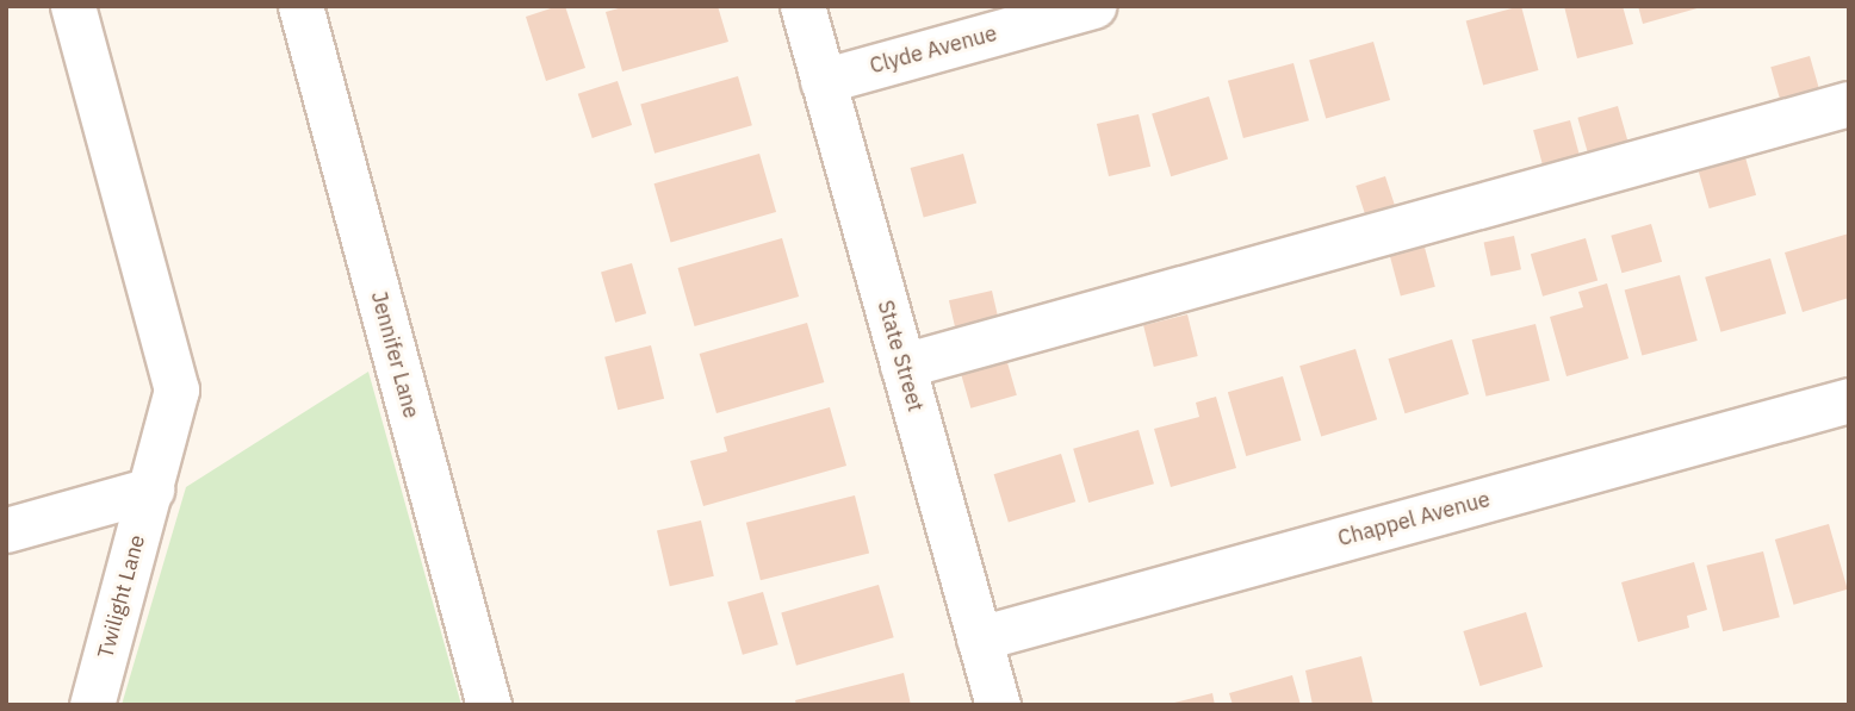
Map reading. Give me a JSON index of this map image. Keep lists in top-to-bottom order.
{
  "streets": {
    "street": [
      "Clyde Avenue",
      "Jennifer Lane",
      "State Street",
      "Chappel Avenue",
      "Twilight Lane"
    ]
  },
  "crossings": [
    ["Clyde Avenue", "State Street"],
    ["State Street", "Chappel Avenue"]
  ]
}
